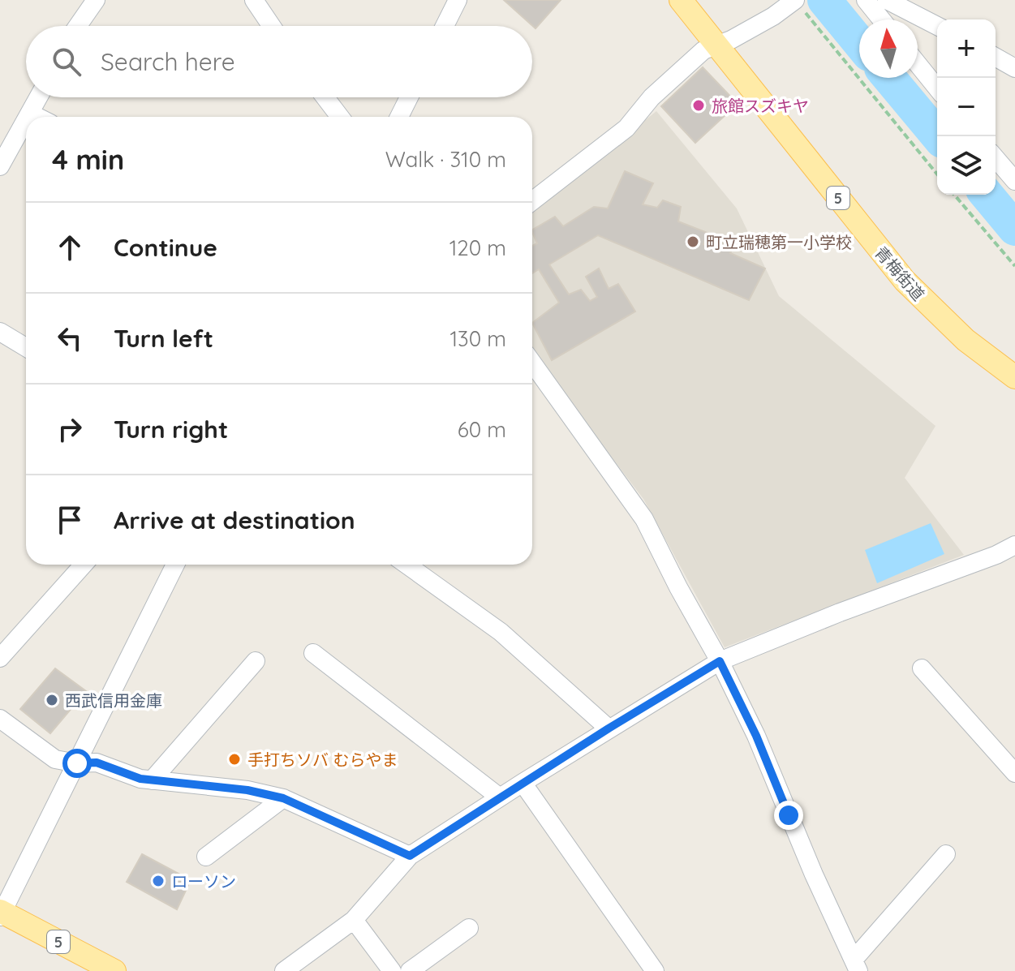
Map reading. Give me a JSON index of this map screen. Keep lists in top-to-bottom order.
{
  "streets": {
    "main road": ["5", "青梅街道"]
  },
  "places": [
    "旅館スズキヤ",
    "町立瑞穂第一小学校",
    "西武信用金庫",
    "手打ちソバ むらやま",
    "ローソン"
  ],
  "north": "top",
  "page": {
    "map_buttons": ["+", "−"],
    "search": "Search here",
    "heading": ["4 min", "Walk · 310 m"],
    "list": [
      ["Continue", "120 m"],
      ["Turn left", "130 m"],
      ["Turn right", "60 m"],
      "Arrive at destination"
    ]
  }
}
